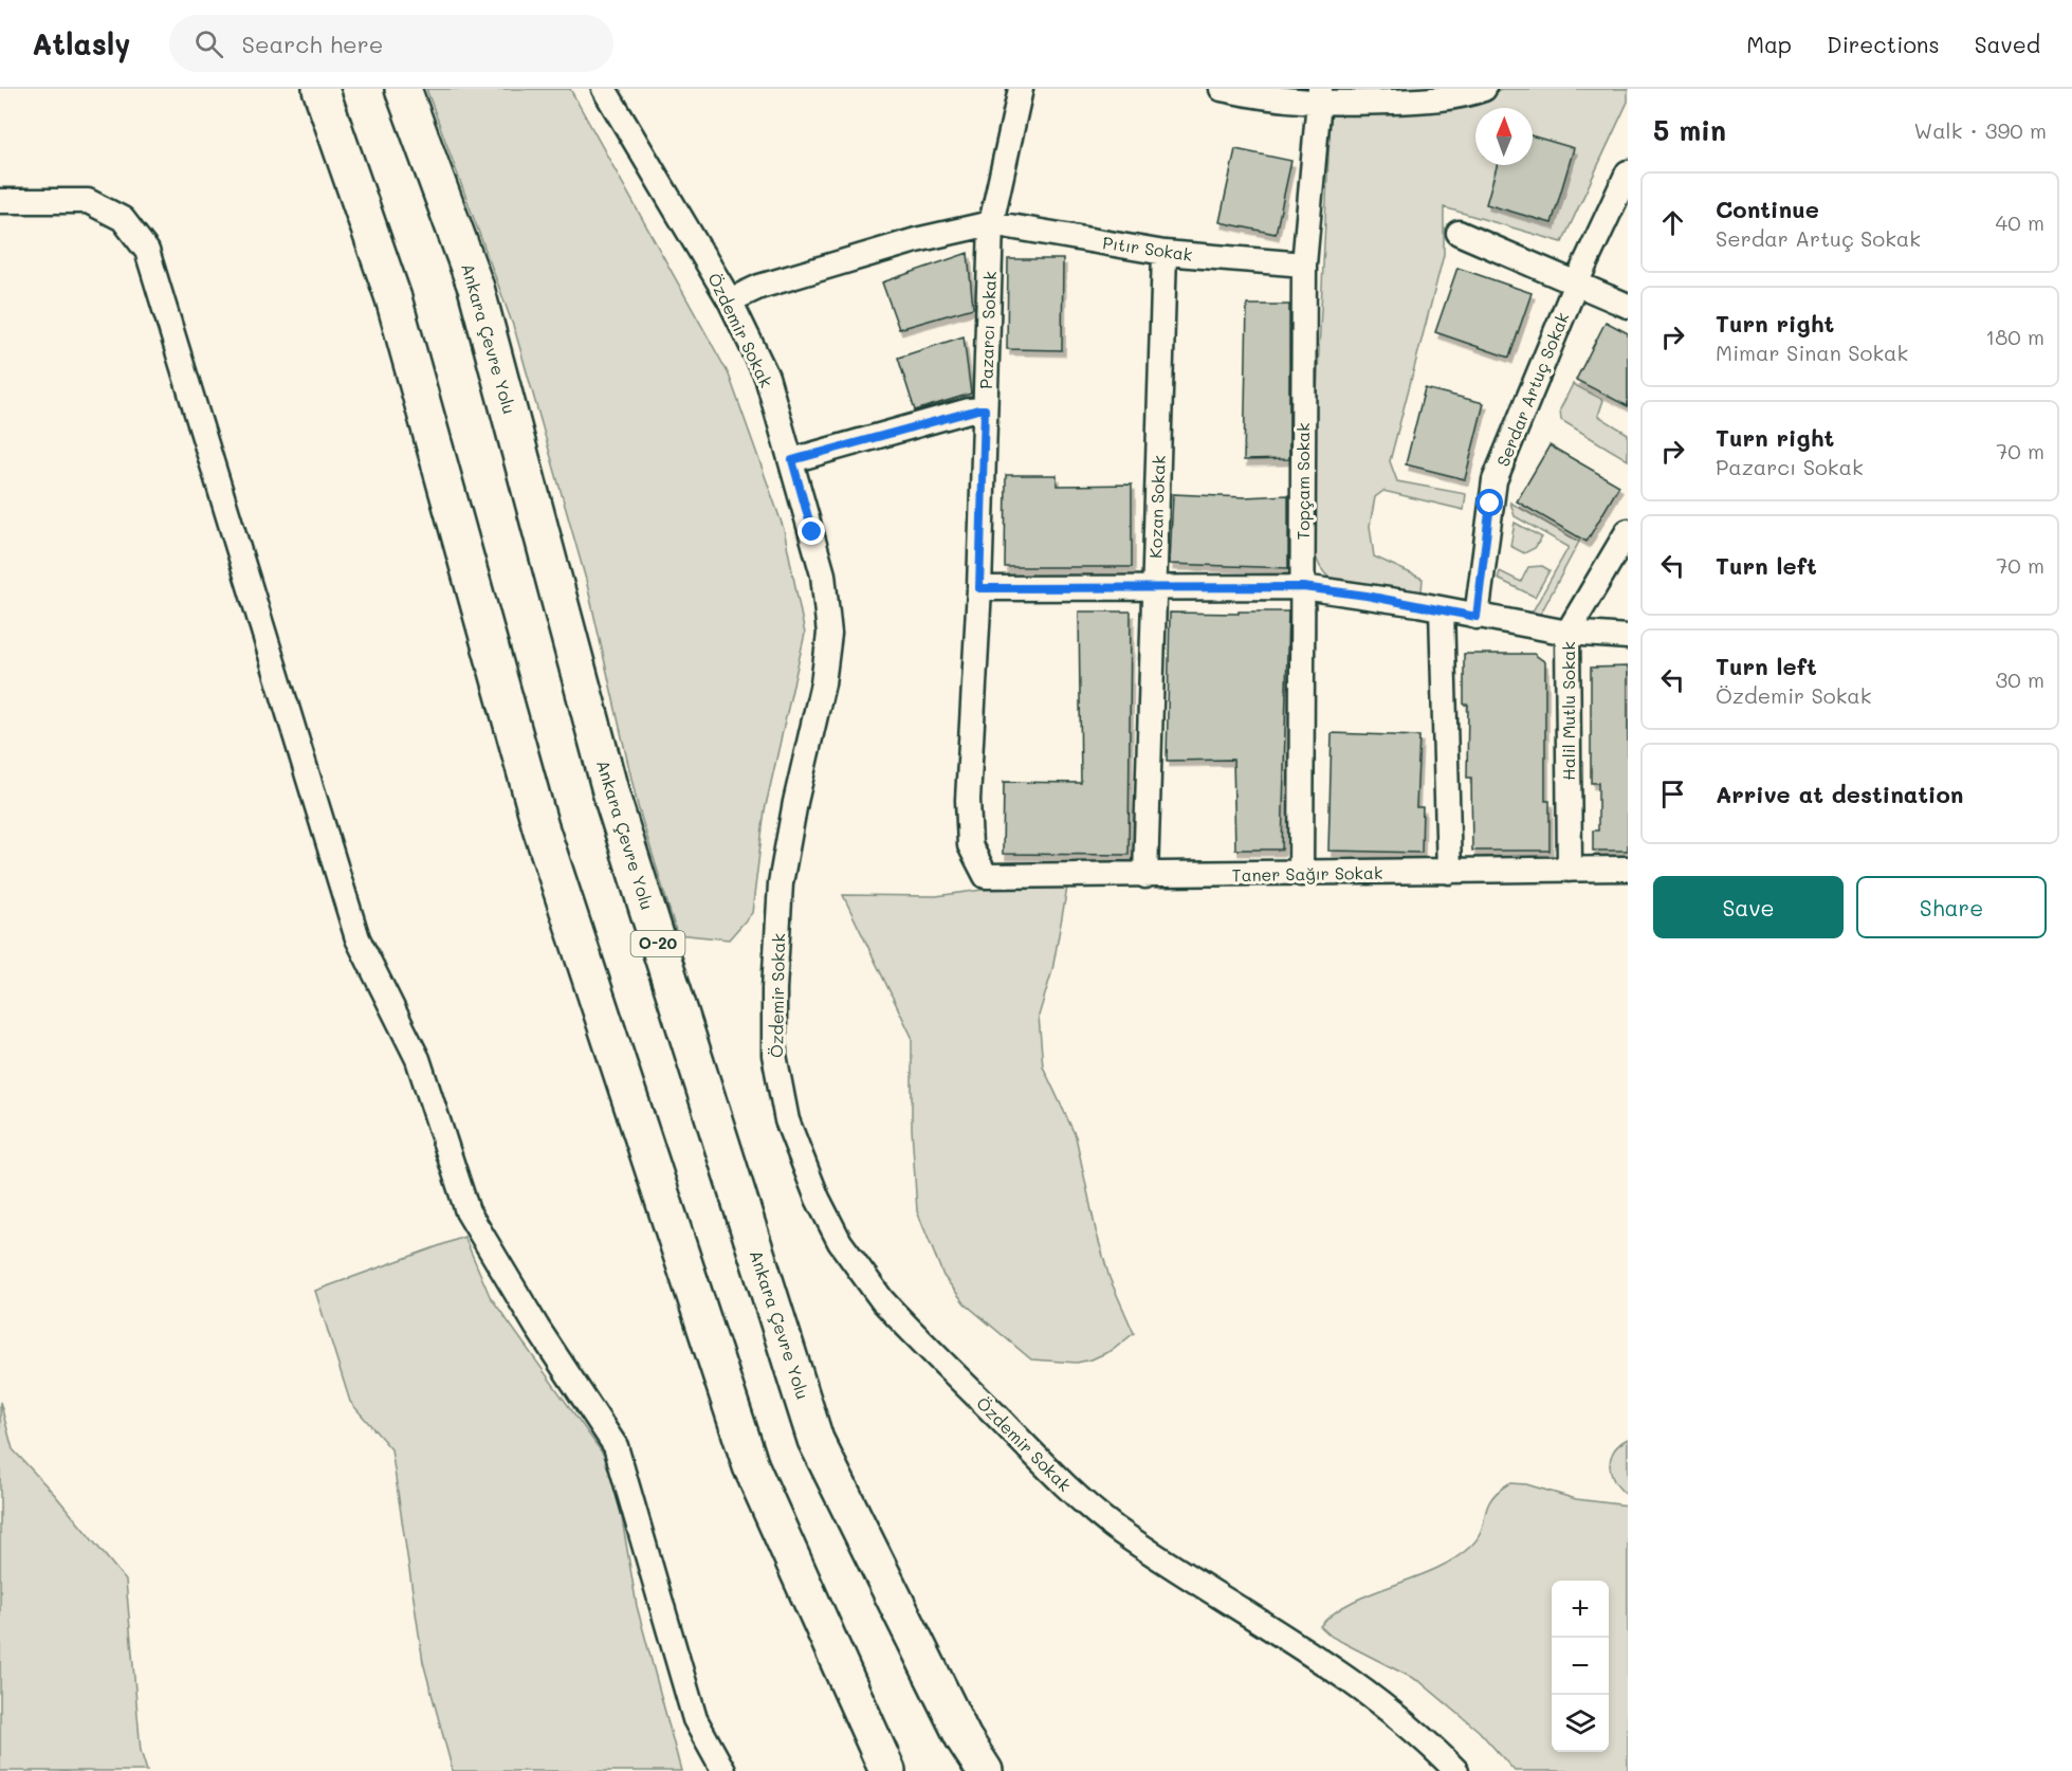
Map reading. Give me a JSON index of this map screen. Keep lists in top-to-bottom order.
{
  "streets": {
    "highway": ["Ankara Çevre Yolu", "O-20"],
    "street": [
      "Pıtır Sokak",
      "Özdemir Sokak",
      "Pazarcı Sokak",
      "Serdar Artuç Sokak",
      "Topçam Sokak",
      "Kozan Sokak",
      "Halil Mutlu Sokak",
      "Taner Sağır Sokak"
    ]
  },
  "crossings": [
    ["Pıtır Sokak", "Özdemir Sokak"],
    ["Pıtır Sokak", "Pazarcı Sokak"],
    ["Pıtır Sokak", "Topçam Sokak"],
    ["Pıtır Sokak", "Kozan Sokak"],
    ["Pazarcı Sokak", "Taner Sağır Sokak"],
    ["Topçam Sokak", "Taner Sağır Sokak"],
    ["Kozan Sokak", "Taner Sağır Sokak"],
    ["Halil Mutlu Sokak", "Taner Sağır Sokak"]
  ],
  "north": "top",
  "page": {
    "header": "Atlasly",
    "search": "Search here",
    "nav": ["Map", "Directions", "Saved"],
    "heading": ["5 min", "Walk · 390 m"],
    "list": [
      ["Continue", "Serdar Artuç Sokak", "40 m"],
      ["Turn right", "Mimar Sinan Sokak", "180 m"],
      ["Turn right", "Pazarcı Sokak", "70 m"],
      ["Turn left", "70 m"],
      ["Turn left", "Özdemir Sokak", "30 m"],
      "Arrive at destination"
    ],
    "buttons": ["Save", "Share"],
    "map_buttons": ["+", "−"]
  }
}
